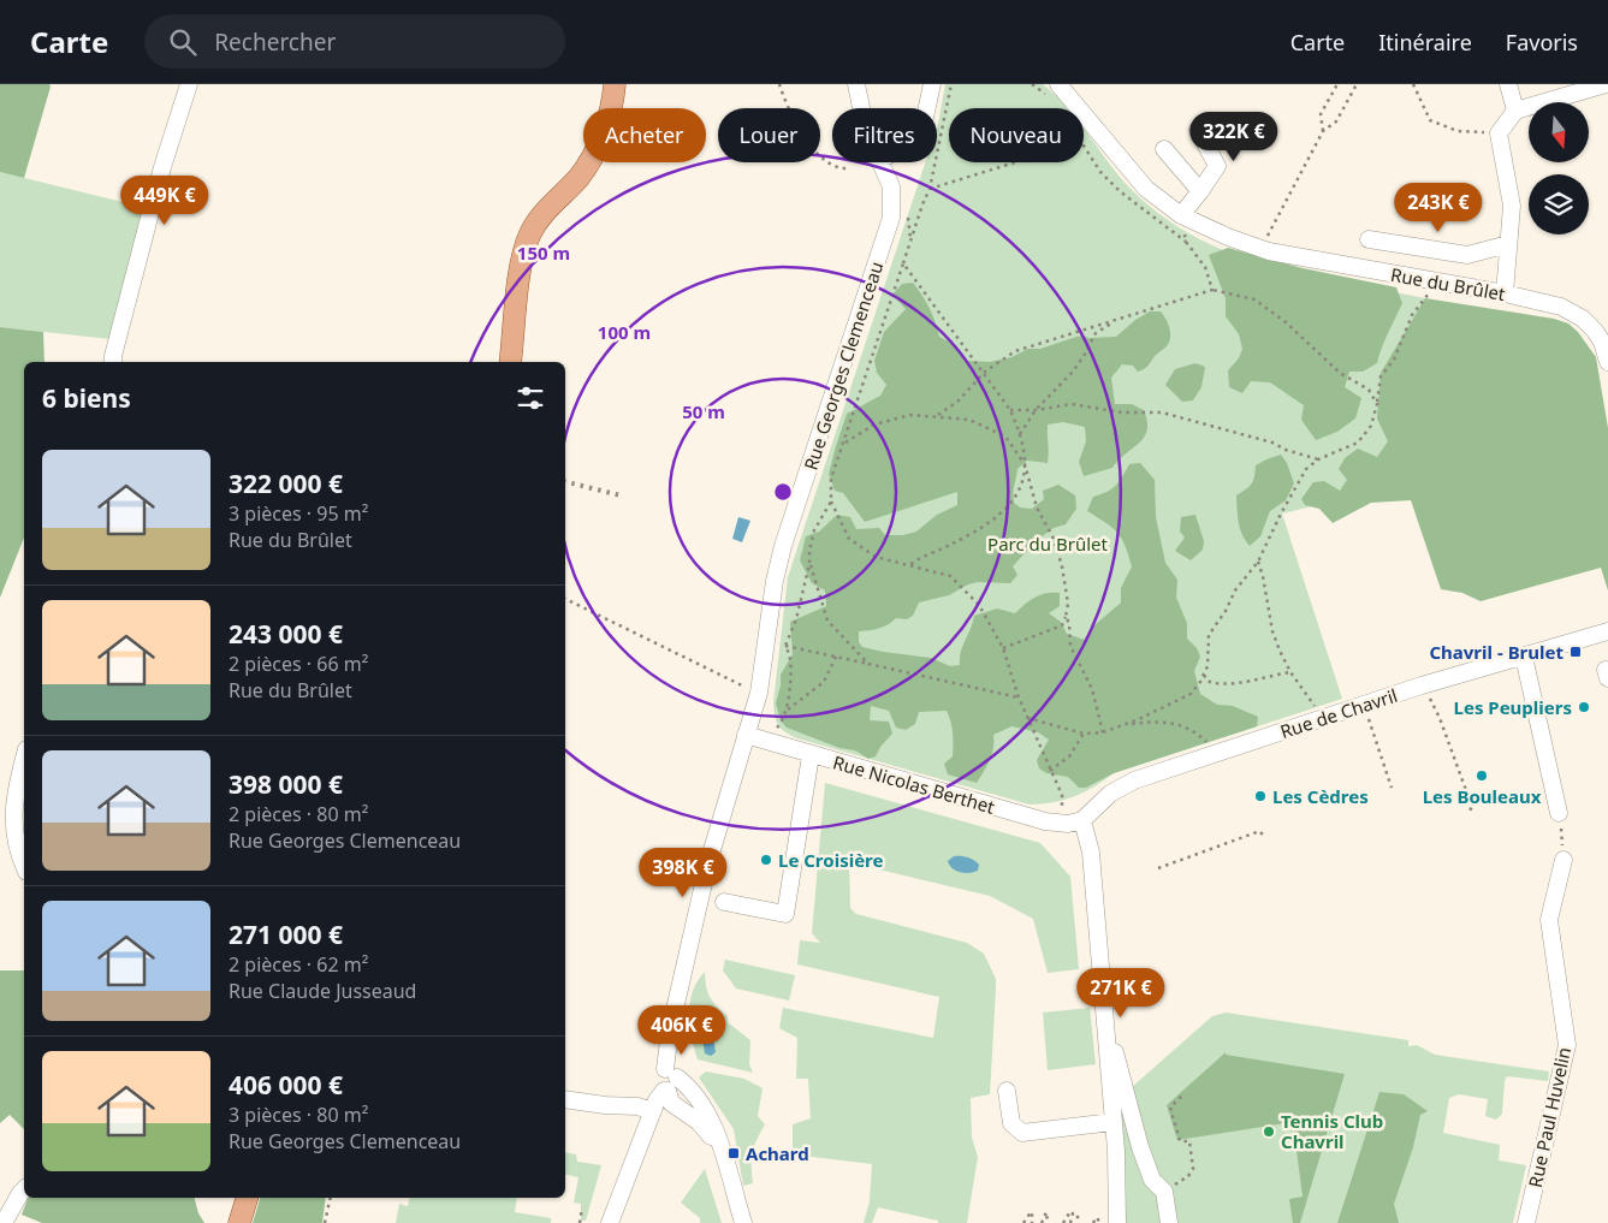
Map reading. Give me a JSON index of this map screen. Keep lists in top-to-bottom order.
{
  "streets": {
    "street": [
      "Rue du Brûlet",
      "Rue Georges Clemenceau",
      "Rue de Chavril",
      "Rue Nicolas Berthet",
      "Rue Paul Huvelin"
    ]
  },
  "crossings": [
    ["Rue Georges Clemenceau", "Rue Nicolas Berthet"],
    ["Rue de Chavril", "Rue Nicolas Berthet"]
  ],
  "parks": ["Parc du Brûlet"],
  "places": {
    "transit": ["Chavril - Brulet", "Achard"],
    "other": [
      "Les Peupliers",
      "Les Bouleaux",
      "Les Cèdres",
      "Le Croisière",
      "Tennis Club Chavril"
    ]
  },
  "north": "bottom",
  "page": {
    "header": "Carte",
    "search": "Rechercher",
    "nav": ["Carte", "Itinéraire", "Favoris"],
    "chip": [
      "Acheter",
      "Louer",
      "Filtres",
      "Nouveau"
    ],
    "price": [
      "322K €",
      "449K €",
      "243K €",
      "398K €",
      "271K €",
      "406K €"
    ],
    "heading": "6 biens",
    "list": [
      {
        "name": "322 000 €",
        "note": "3 pièces · 95 m² · Rue du Brûlet"
      },
      {
        "name": "243 000 €",
        "note": "2 pièces · 66 m² · Rue du Brûlet"
      },
      {
        "name": "398 000 €",
        "note": "2 pièces · 80 m² · Rue Georges Clemenceau"
      },
      {
        "name": "271 000 €",
        "note": "2 pièces · 62 m² · Rue Claude Jusseaud"
      },
      {
        "name": "406 000 €",
        "note": "3 pièces · 80 m² · Rue Georges Clemenceau"
      }
    ]
  },
  "rings": ["150 m", "100 m", "50 m"]
}
